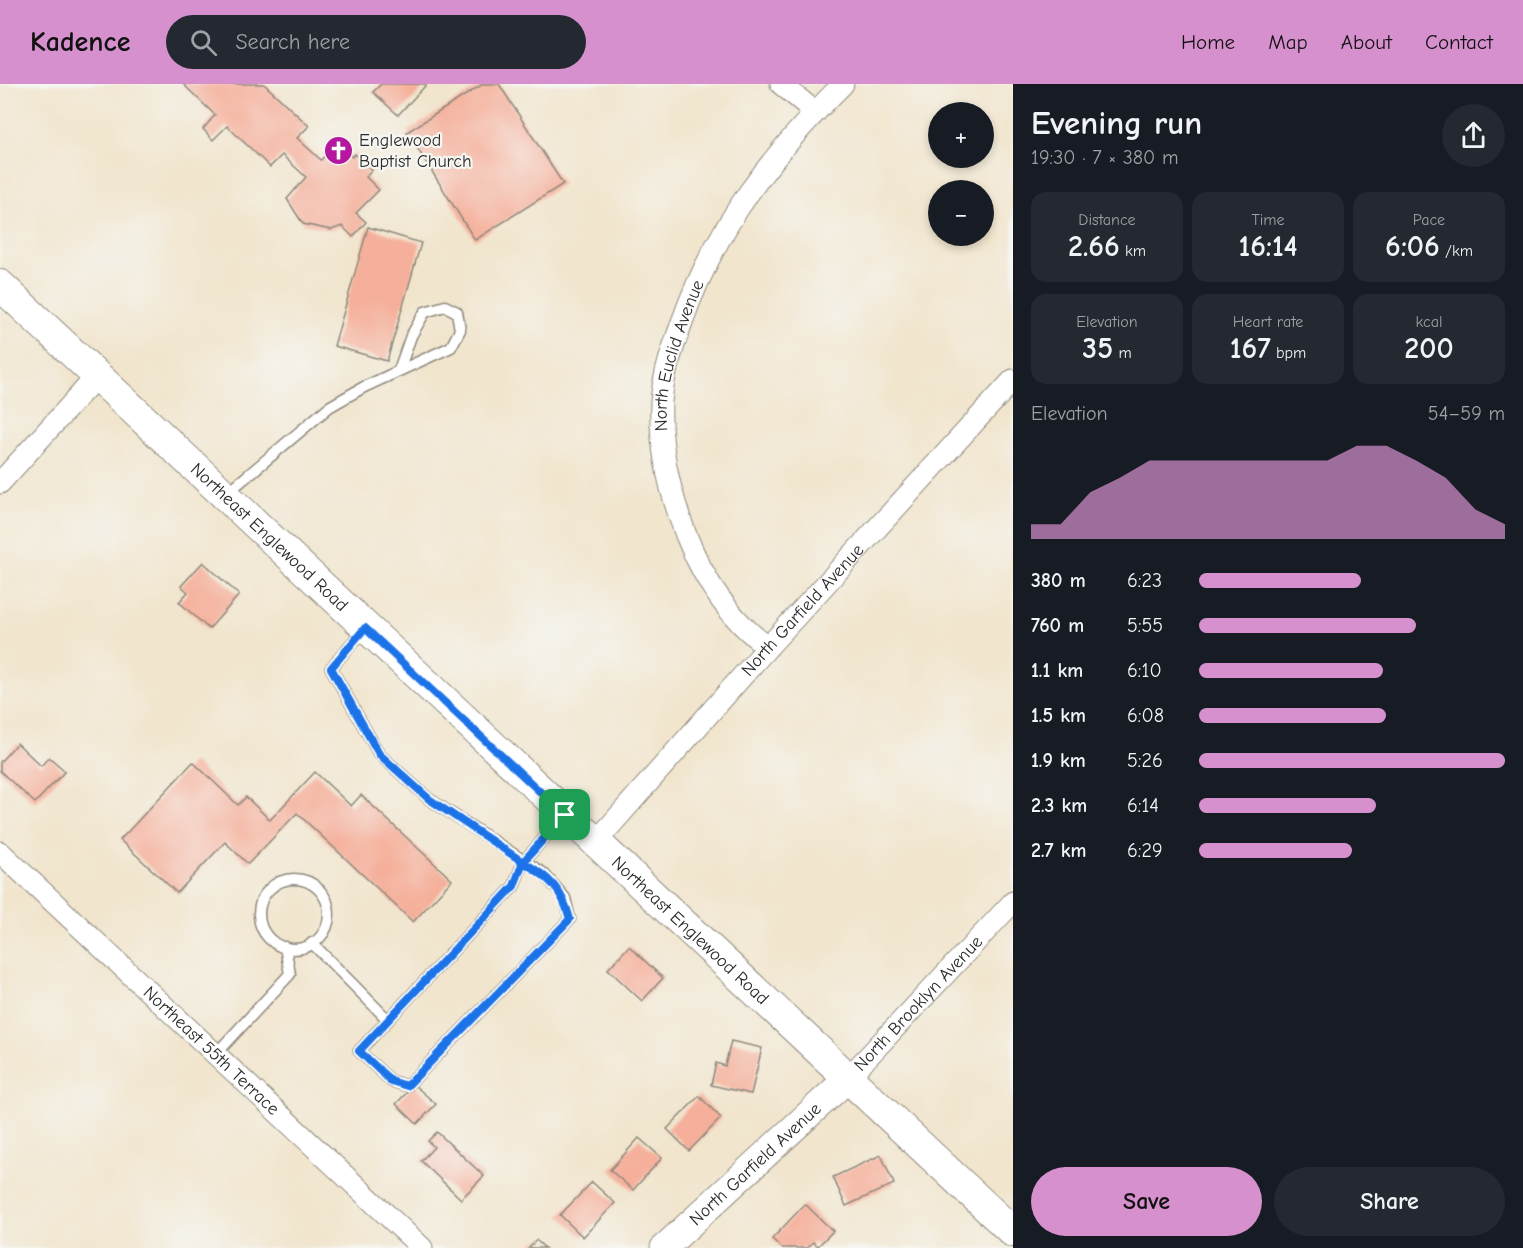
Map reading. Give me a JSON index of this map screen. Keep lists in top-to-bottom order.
{
  "streets": {
    "main road": ["Northeast Englewood Road"],
    "street": [
      "North Euclid Avenue",
      "North Garfield Avenue",
      "North Brooklyn Avenue",
      "Northeast 55th Terrace"
    ]
  },
  "crossings": [
    ["North Euclid Avenue", "North Garfield Avenue"],
    ["Northeast Englewood Road", "North Garfield Avenue"],
    ["Northeast Englewood Road", "North Brooklyn Avenue"],
    ["North Garfield Avenue", "North Brooklyn Avenue"]
  ],
  "places": {
    "church": ["Englewood Baptist Church"]
  },
  "page": {
    "header": "Kadence",
    "search": "Search here",
    "nav": [
      "Home",
      "Map",
      "About",
      "Contact"
    ],
    "heading": ["Evening run", "19:30 · 7 × 380 m"],
    "map_buttons": ["+", "−"],
    "stats": [
      ["Distance", "2.66 km"],
      ["Time", "16:14"],
      ["Pace", "6:06 /km"],
      ["Elevation", "35 m"],
      ["Heart rate", "167 bpm"],
      ["kcal", "200"]
    ],
    "chart": ["Elevation", "54–59 m"],
    "list": [
      {
        "name": "380 m",
        "note": "6:23"
      },
      {
        "name": "760 m",
        "note": "5:55"
      },
      {
        "name": "1.1 km",
        "note": "6:10"
      },
      {
        "name": "1.5 km",
        "note": "6:08"
      },
      {
        "name": "1.9 km",
        "note": "5:26"
      },
      {
        "name": "2.3 km",
        "note": "6:14"
      },
      {
        "name": "2.7 km",
        "note": "6:29"
      }
    ],
    "buttons": ["Save", "Share"]
  }
}
